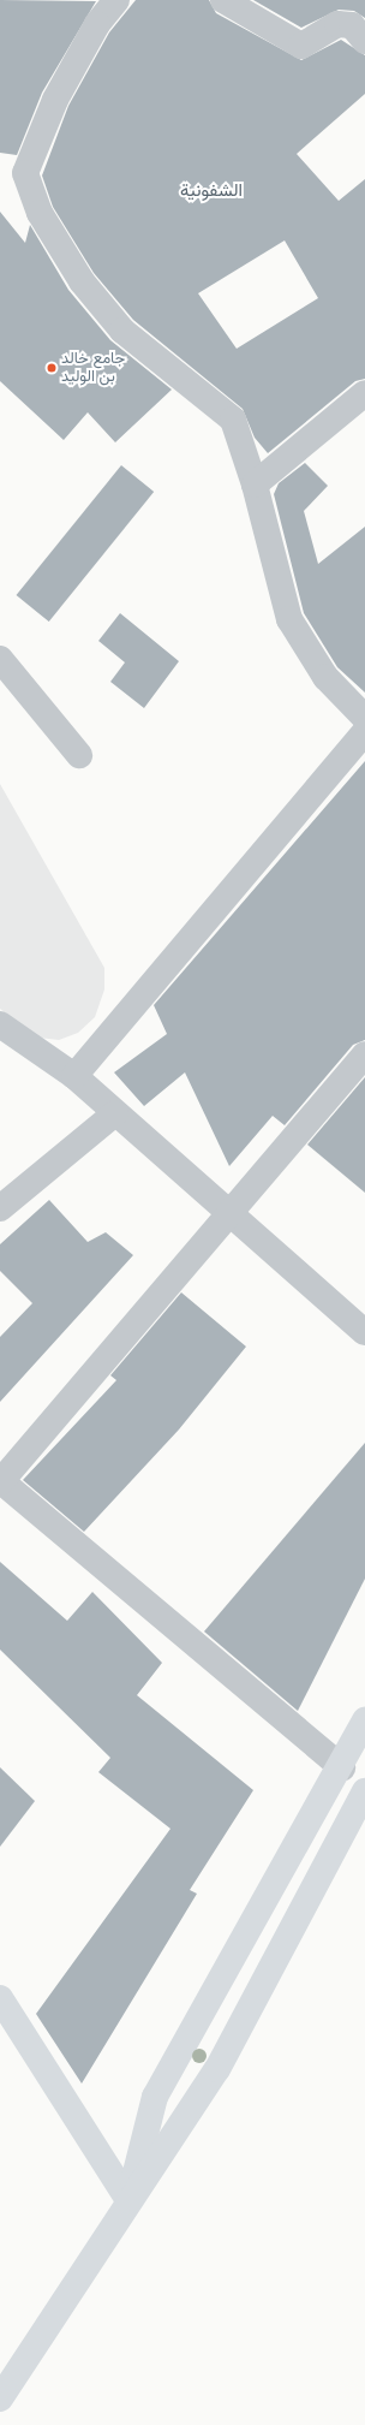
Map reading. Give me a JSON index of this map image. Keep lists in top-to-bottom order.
{
  "districts": ["الشفونية"],
  "places": ["جامع خالد بن الوليد"]
}
